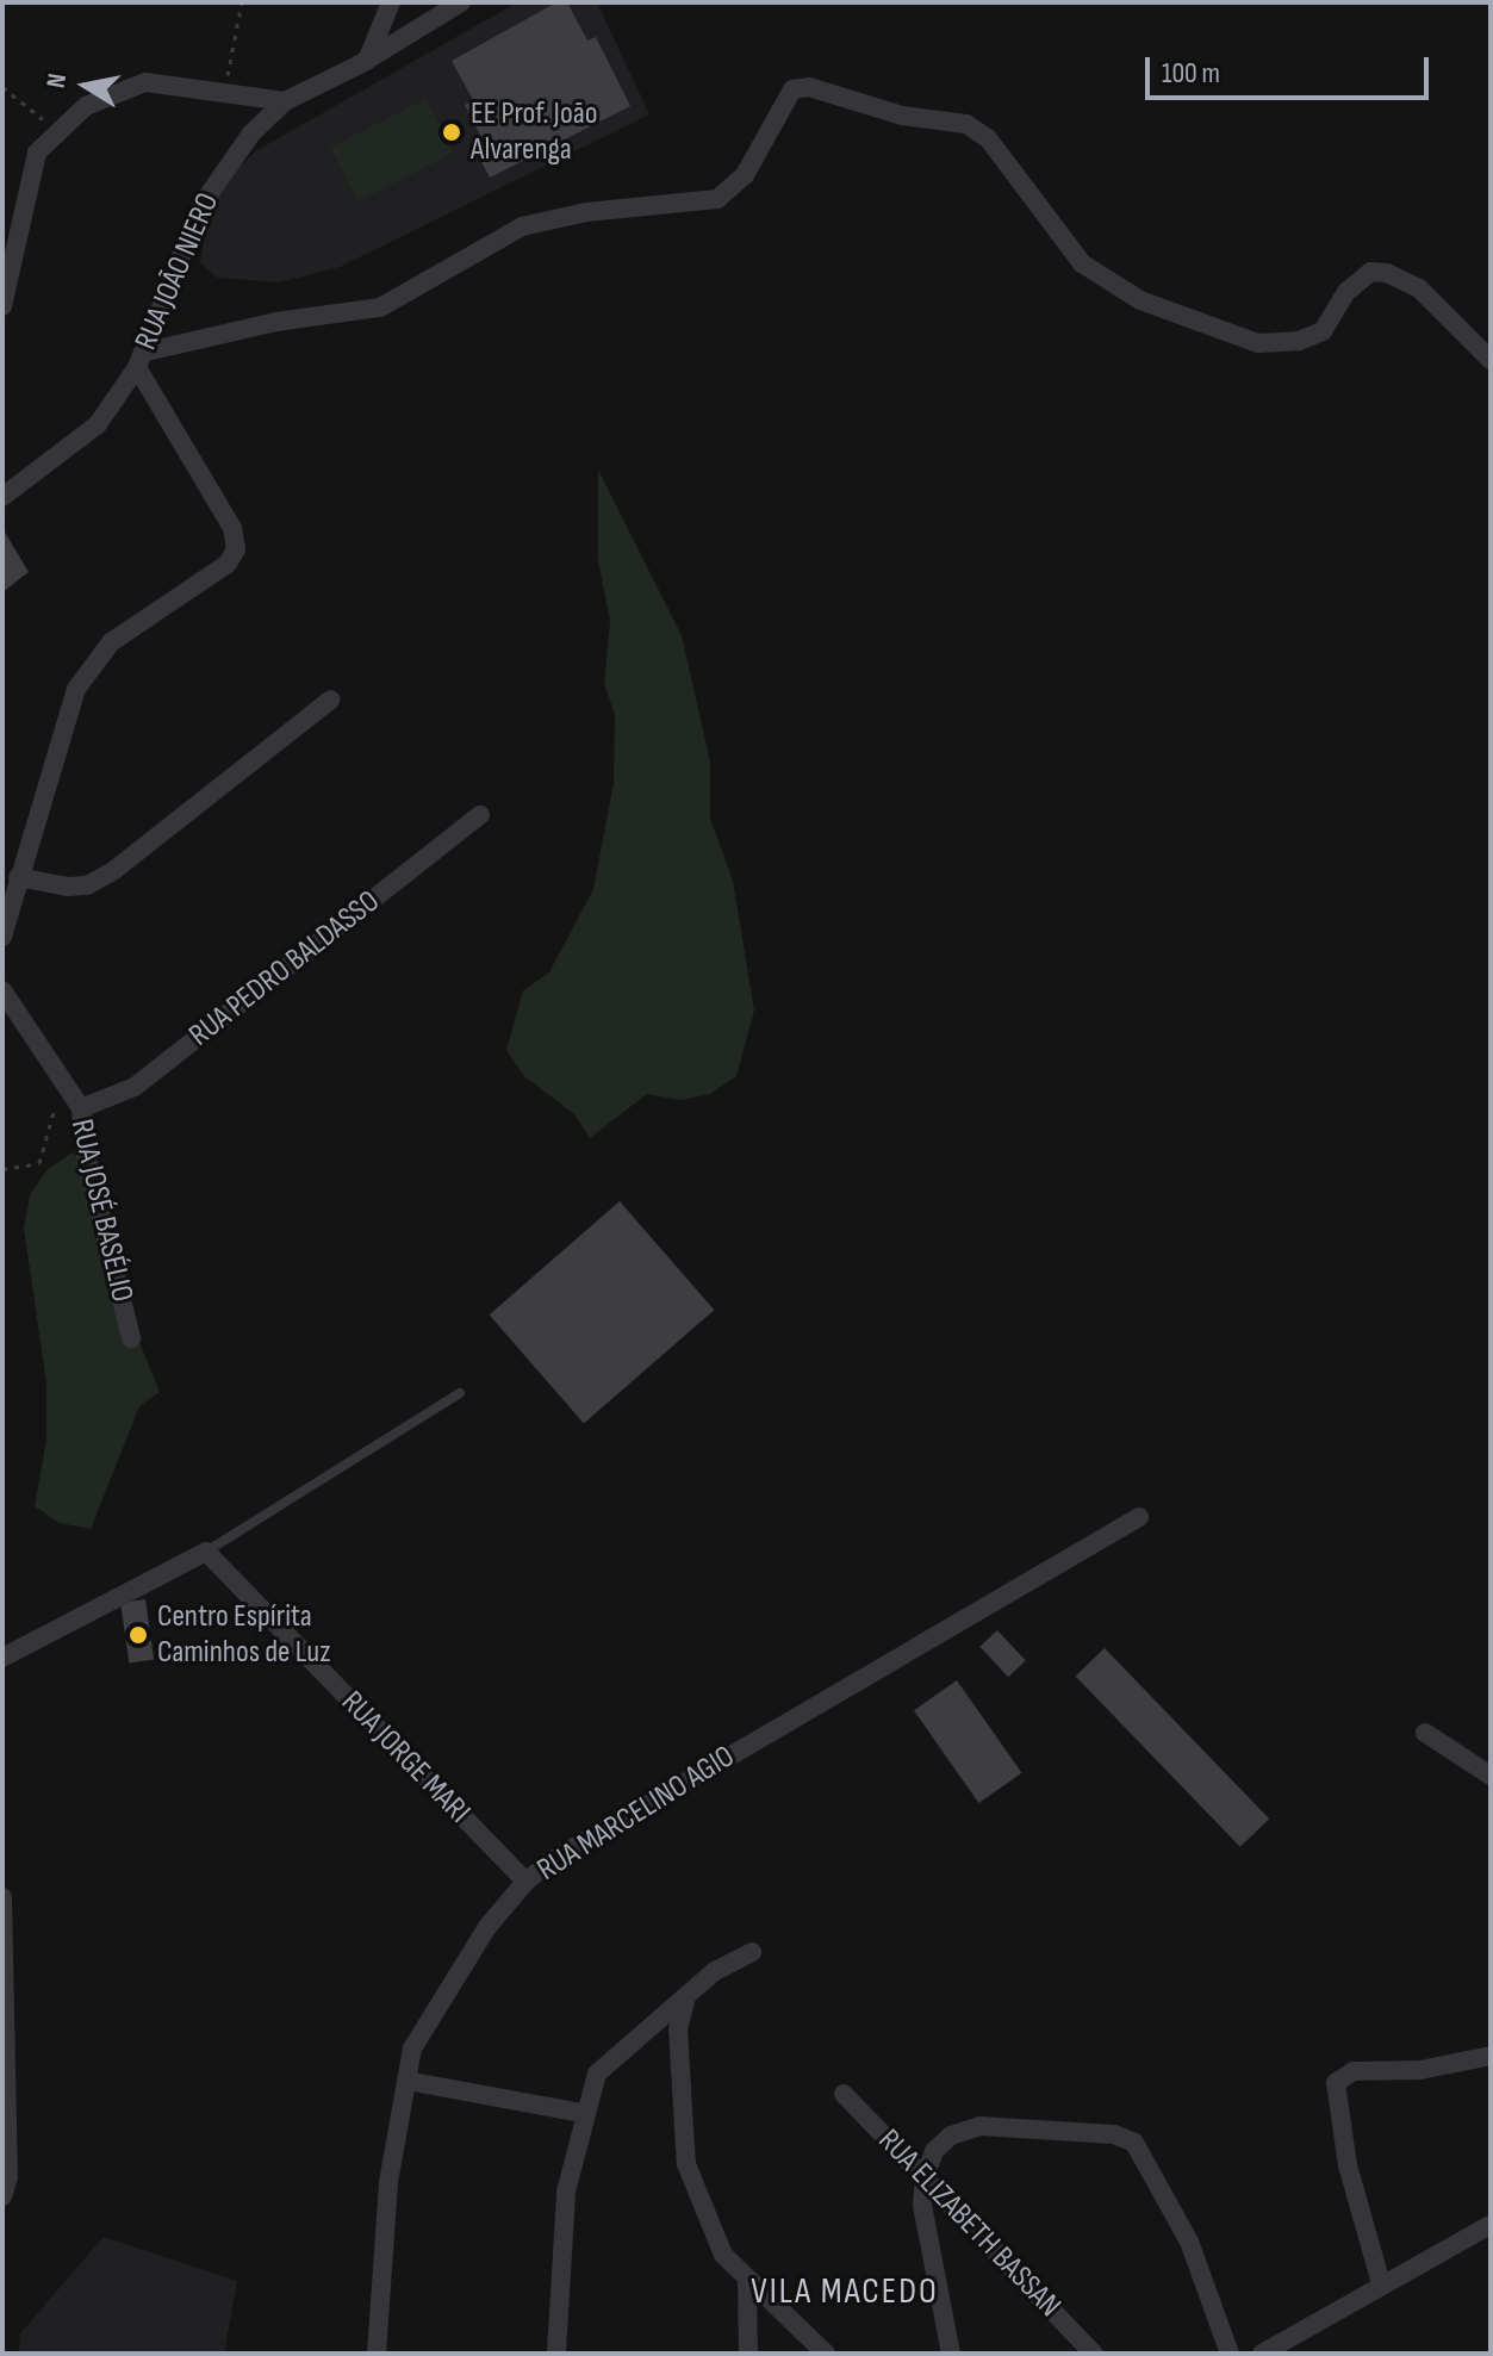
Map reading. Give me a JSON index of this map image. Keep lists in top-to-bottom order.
{
  "streets": {
    "street": [
      "RUA JOÃO NIERO",
      "RUA PEDRO BALDASSO",
      "RUA JOSÉ BASÉLIO",
      "RUA JORGE MARI",
      "RUA MARCELINO AGIO",
      "RUA ELIZABETH BASSAN"
    ]
  },
  "crossings": [
    ["RUA PEDRO BALDASSO", "RUA JOSÉ BASÉLIO"],
    ["RUA JORGE MARI", "RUA MARCELINO AGIO"]
  ],
  "districts": ["VILA MACEDO"],
  "places": ["EE Prof. João Alvarenga", "Centro Espírita Caminhos de Luz"],
  "scale_bar": "100 m",
  "north": "left"
}
